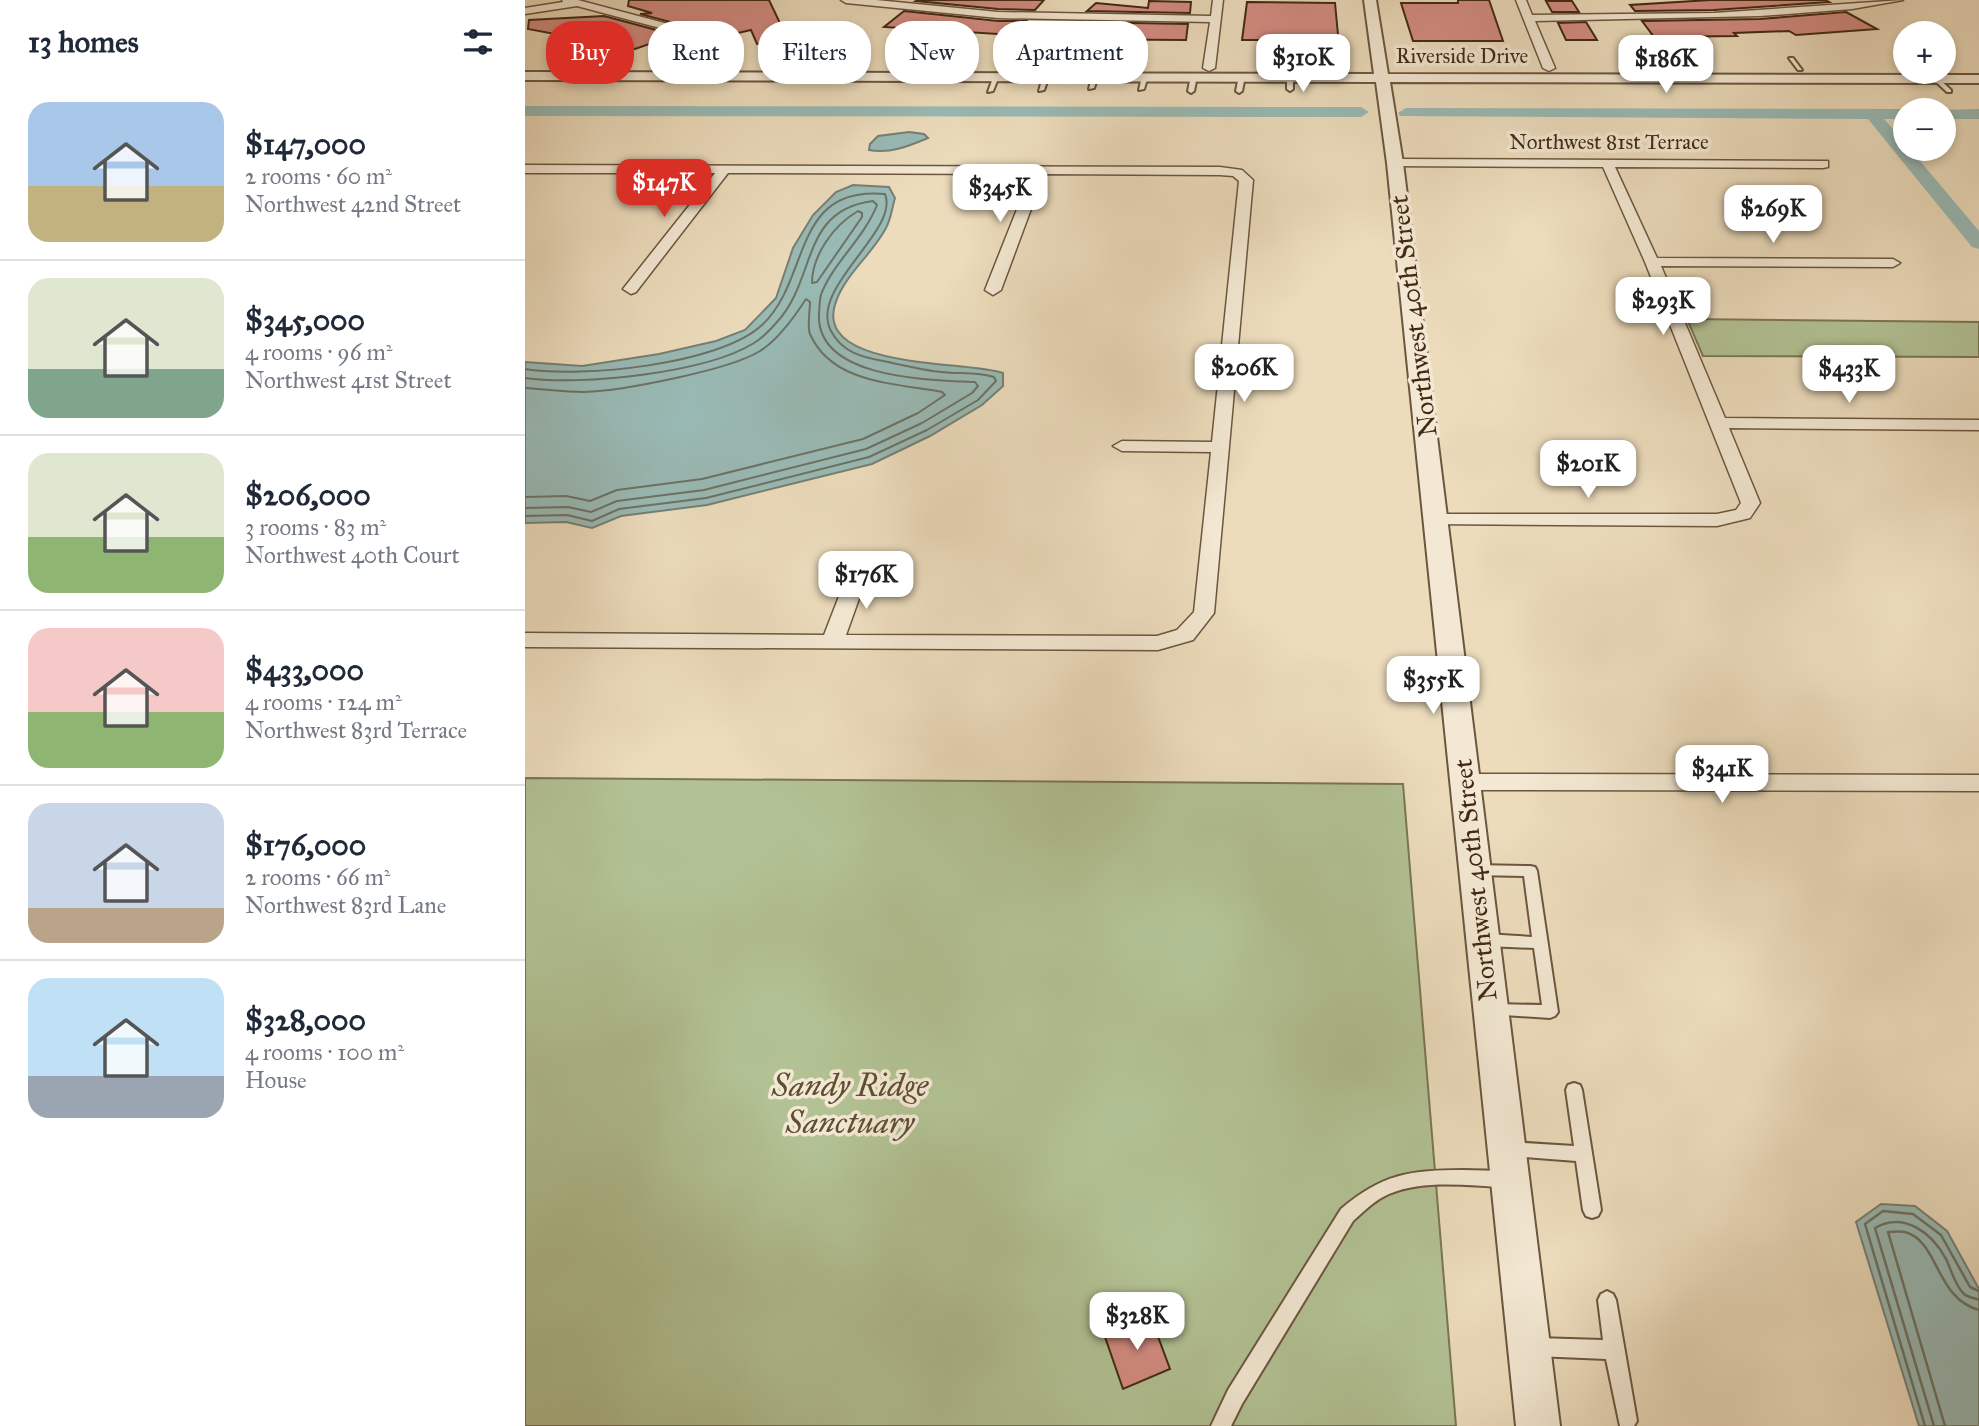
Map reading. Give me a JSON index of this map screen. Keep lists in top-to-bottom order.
{
  "streets": {
    "street": ["Riverside Drive", "Northwest 81st Terrace", "Northwest 40th Street"]
  },
  "crossings": [
    ["Riverside Drive", "Northwest 40th Street"],
    ["Northwest 81st Terrace", "Northwest 40th Street"]
  ],
  "parks": ["Sandy Ridge Sanctuary"],
  "page": {
    "heading": "13 homes",
    "map_buttons": ["+", "−"],
    "chip": [
      "Buy",
      "Rent",
      "Filters",
      "New",
      "Apartment"
    ],
    "price": [
      "$310K",
      "$186K",
      "$147K",
      "$345K",
      "$269K",
      "$293K",
      "$206K",
      "$433K",
      "$201K",
      "$176K",
      "$355K",
      "$341K",
      "$328K"
    ],
    "list": [
      {
        "name": "$147,000",
        "note": "2 rooms · 60 m² · Northwest 42nd Street"
      },
      {
        "name": "$345,000",
        "note": "4 rooms · 96 m² · Northwest 41st Street"
      },
      {
        "name": "$206,000",
        "note": "3 rooms · 83 m² · Northwest 40th Court"
      },
      {
        "name": "$433,000",
        "note": "4 rooms · 124 m² · Northwest 83rd Terrace"
      },
      {
        "name": "$176,000",
        "note": "2 rooms · 66 m² · Northwest 83rd Lane"
      },
      {
        "name": "$328,000",
        "note": "4 rooms · 100 m² · House"
      }
    ]
  }
}
